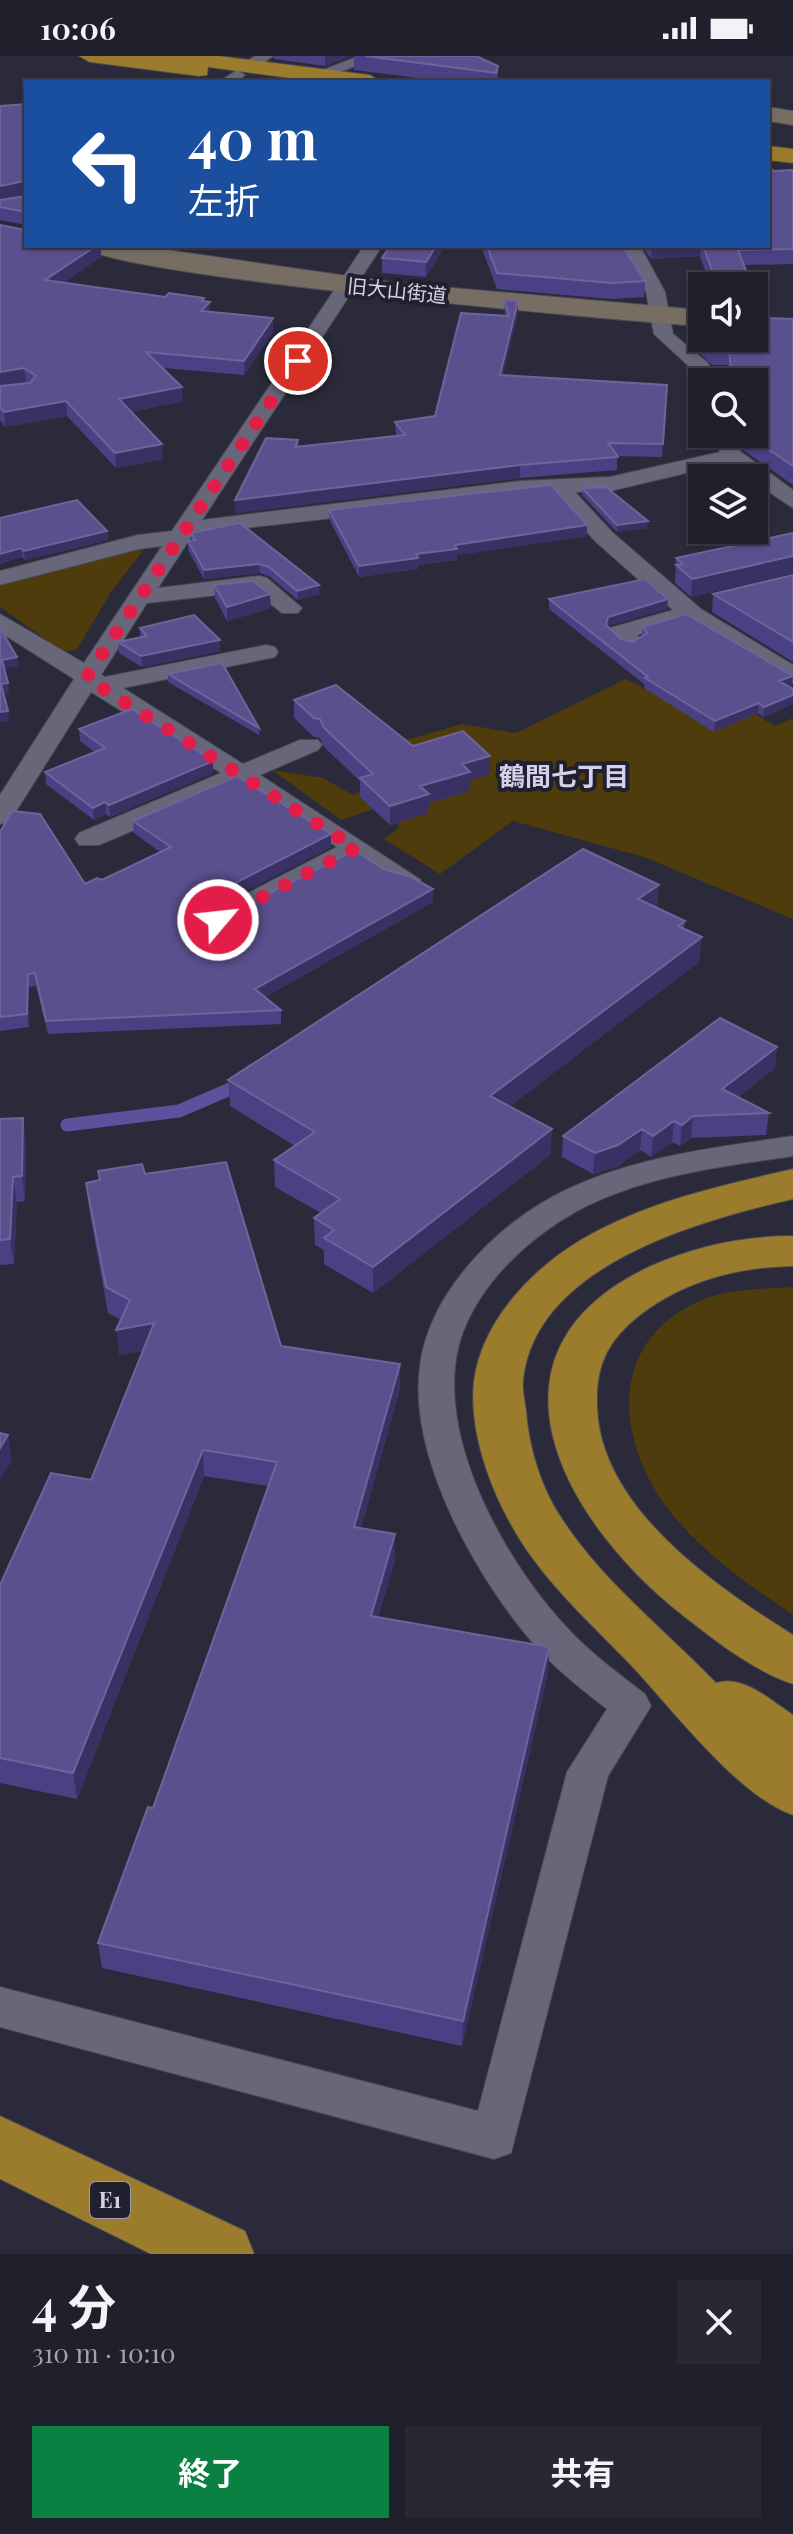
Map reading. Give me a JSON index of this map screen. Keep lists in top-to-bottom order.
{
  "streets": {
    "highway": ["E1"],
    "street": ["旧大山街道"]
  },
  "districts": ["鶴間七丁目"],
  "page": {
    "status": "10:06",
    "turn": ["40 m", "左折"],
    "heading": ["4 分", "310 m · 10:10"],
    "buttons": ["終了", "共有"]
  }
}
